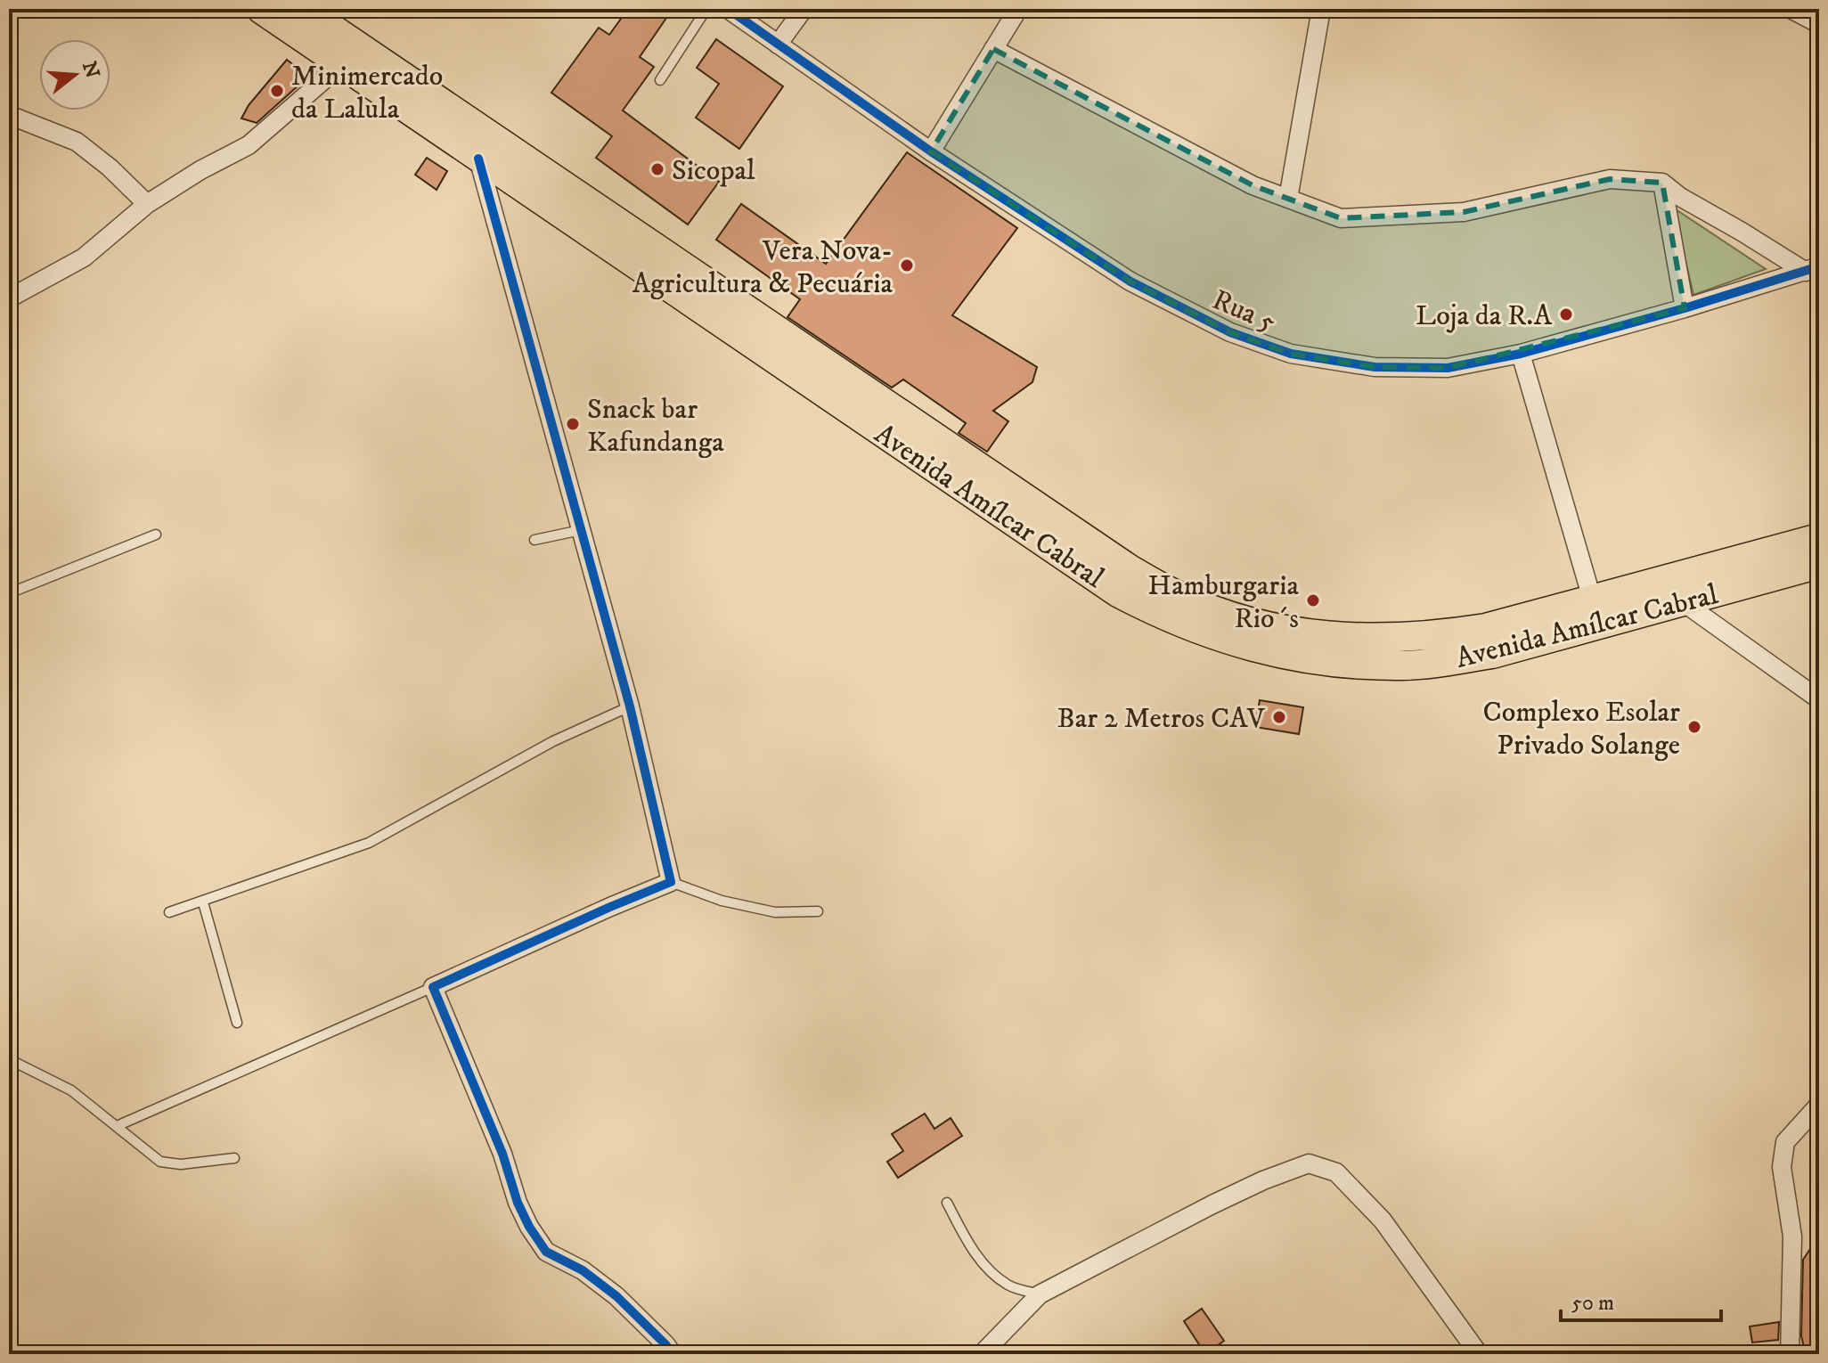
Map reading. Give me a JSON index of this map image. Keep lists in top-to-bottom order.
{
  "streets": {
    "main road": ["Avenida Amílcar Cabral"],
    "street": ["Rua 5"]
  },
  "places": [
    "Minimercado da Lalula",
    "Sicopal",
    "Vera Nova- Agricultura & Pecuária",
    "Loja da R.A",
    "Snack bar Kafundanga",
    "Hamburgaria Rio´s",
    "Bar 2 Metros CAV",
    "Complexo Esolar Privado Solange"
  ],
  "scale_bar": "50 m",
  "north": "right"
}
